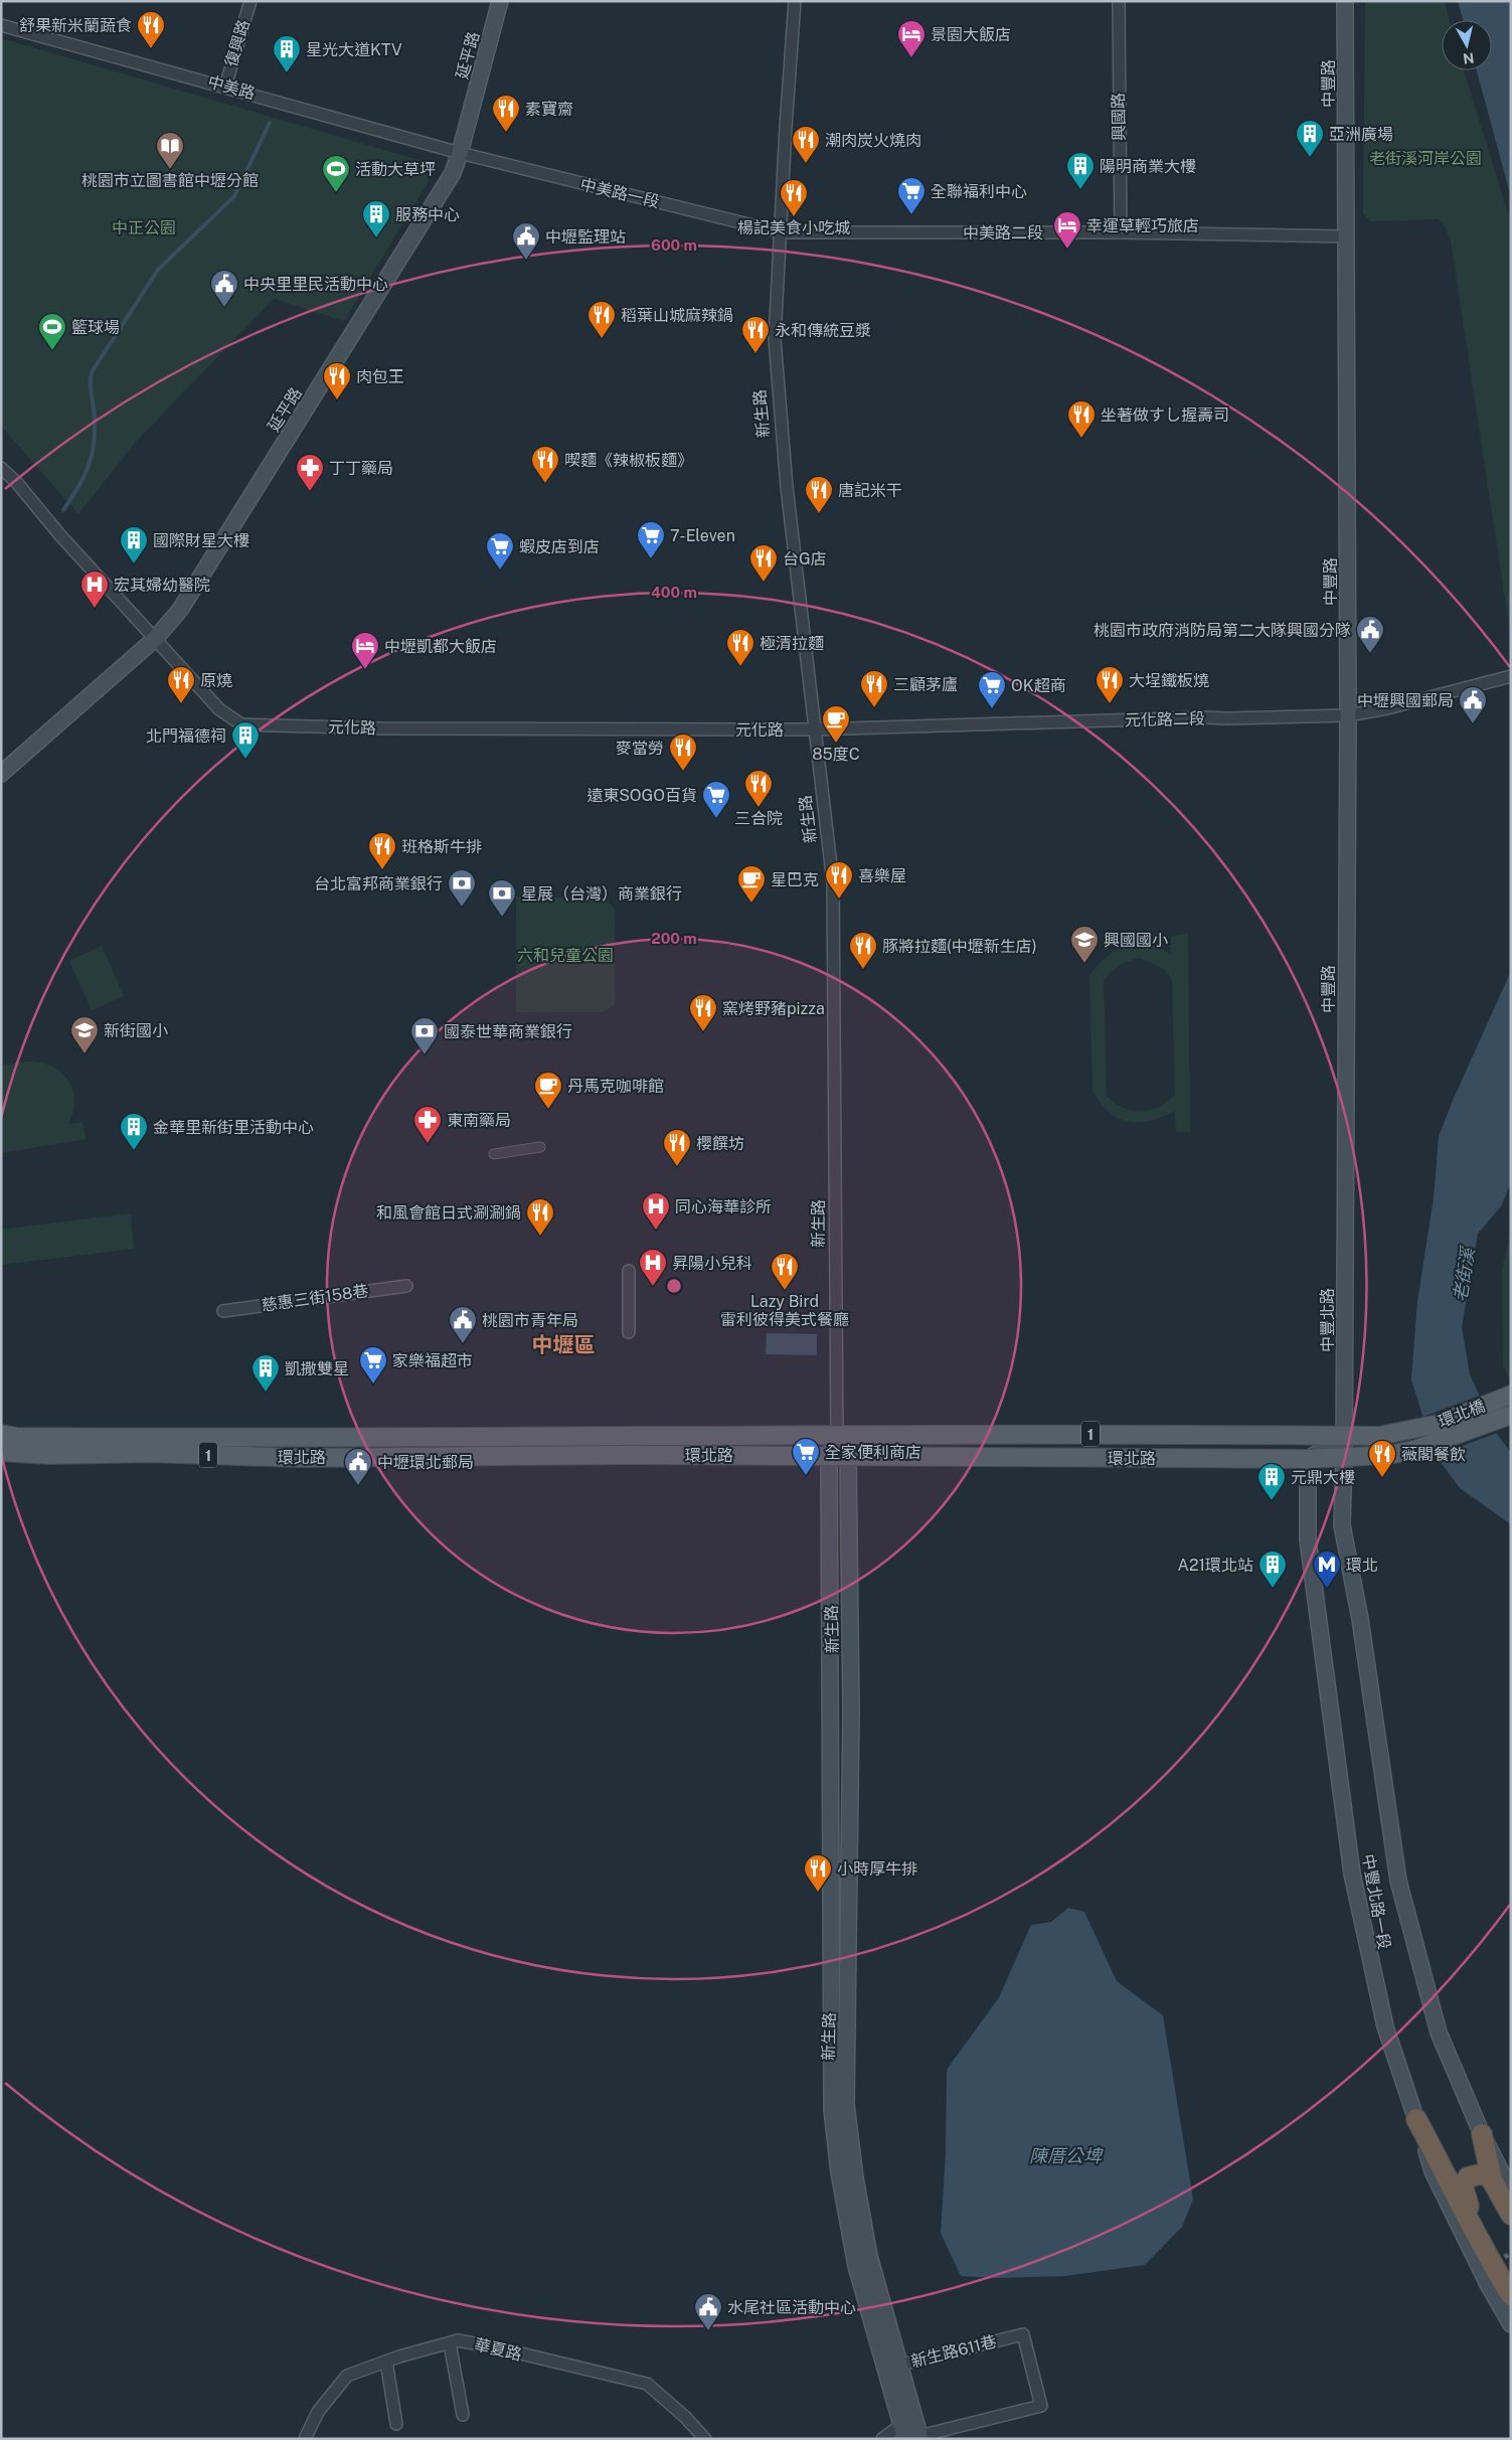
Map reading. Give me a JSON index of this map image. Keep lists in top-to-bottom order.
{
  "streets": {
    "main road": [
      "延平路",
      "中豐路",
      "新生路",
      "中豐北路",
      "環北橋",
      "1",
      "環北路",
      "中豐北路一段"
    ],
    "street": [
      "復興路",
      "中美路",
      "興國路",
      "中美路一段",
      "中美路二段",
      "元化路二段",
      "元化路",
      "慈惠三街158巷",
      "華夏路",
      "新生路611巷"
    ]
  },
  "crossings": [
    ["復興路", "中美路"],
    ["延平路", "中美路"],
    ["延平路", "中美路一段"],
    ["延平路", "元化路"],
    ["中豐路", "中美路二段"],
    ["中豐路", "元化路二段"],
    ["中豐路", "中豐北路"],
    ["中美路", "中美路一段"],
    ["興國路", "中美路二段"],
    ["中美路一段", "中美路二段"],
    ["中美路一段", "新生路"],
    ["中美路二段", "新生路"],
    ["新生路", "元化路二段"],
    ["新生路", "元化路"],
    ["新生路", "環北路"],
    ["新生路", "新生路611巷"],
    ["元化路二段", "元化路"],
    ["中豐北路", "環北路"],
    ["中豐北路", "中豐北路一段"],
    ["環北橋", "環北路"],
    ["環北路", "中豐北路一段"]
  ],
  "districts": ["中壢區"],
  "water": ["老街溪", "陳厝公埤"],
  "parks": ["老街溪河岸公園", "中正公園", "六和兒童公園"],
  "places": {
    "restaurant": [
      "舒果新米蘭蔬食",
      "素寶齋",
      "潮肉炭火燒肉",
      "楊記美食小吃城",
      "稻葉山城麻辣鍋",
      "永和傳統豆漿",
      "肉包王",
      "坐著做すし握壽司",
      "喫麵《辣椒板麵》",
      "唐記米干",
      "台G店",
      "極清拉麵",
      "原燒",
      "大埕鐵板燒",
      "三顧茅廬",
      "麥當勞",
      "三合院",
      "班格斯牛排",
      "喜樂屋",
      "豚將拉麵(中壢新生店)",
      "窯烤野豬pizza",
      "櫻饌坊",
      "和風會館日式涮涮鍋",
      "Lazy Bird 雷利彼得美式餐廳",
      "薇閣餐飲",
      "小時厚牛排"
    ],
    "hotel": ["景園大飯店", "幸運草輕巧旅店", "中壢凱都大飯店"],
    "building": [
      "星光大道KTV",
      "亞洲廣場",
      "陽明商業大樓",
      "服務中心",
      "國際財星大樓",
      "北門福德祠",
      "金華里新街里活動中心",
      "凱撒雙星",
      "元鼎大樓",
      "A21環北站"
    ],
    "library": ["桃園市立圖書館中壢分館"],
    "sports": ["活動大草坪", "籃球場"],
    "supermarket": [
      "全聯福利中心",
      "7-Eleven",
      "蝦皮店到店",
      "OK超商",
      "遠東SOGO百貨",
      "家樂福超市",
      "全家便利商店"
    ],
    "public building": [
      "中壢監理站",
      "中央里里民活動中心",
      "桃園市政府消防局第二大隊興國分隊",
      "中壢興國郵局",
      "桃園市青年局",
      "中壢環北郵局",
      "水尾社區活動中心"
    ],
    "pharmacy": ["丁丁藥局", "東南藥局"],
    "hospital": ["宏其婦幼醫院", "同心海華診所", "昇陽小兒科"],
    "cafe": ["85度C", "星巴克", "丹馬克咖啡館"],
    "bank": ["台北富邦商業銀行", "星展（台灣）商業銀行", "國泰世華商業銀行"],
    "school or university": ["興國國小", "新街國小"],
    "metro station": ["環北"]
  },
  "north": "bottom",
  "rings": ["600 m", "400 m", "200 m"]
}
